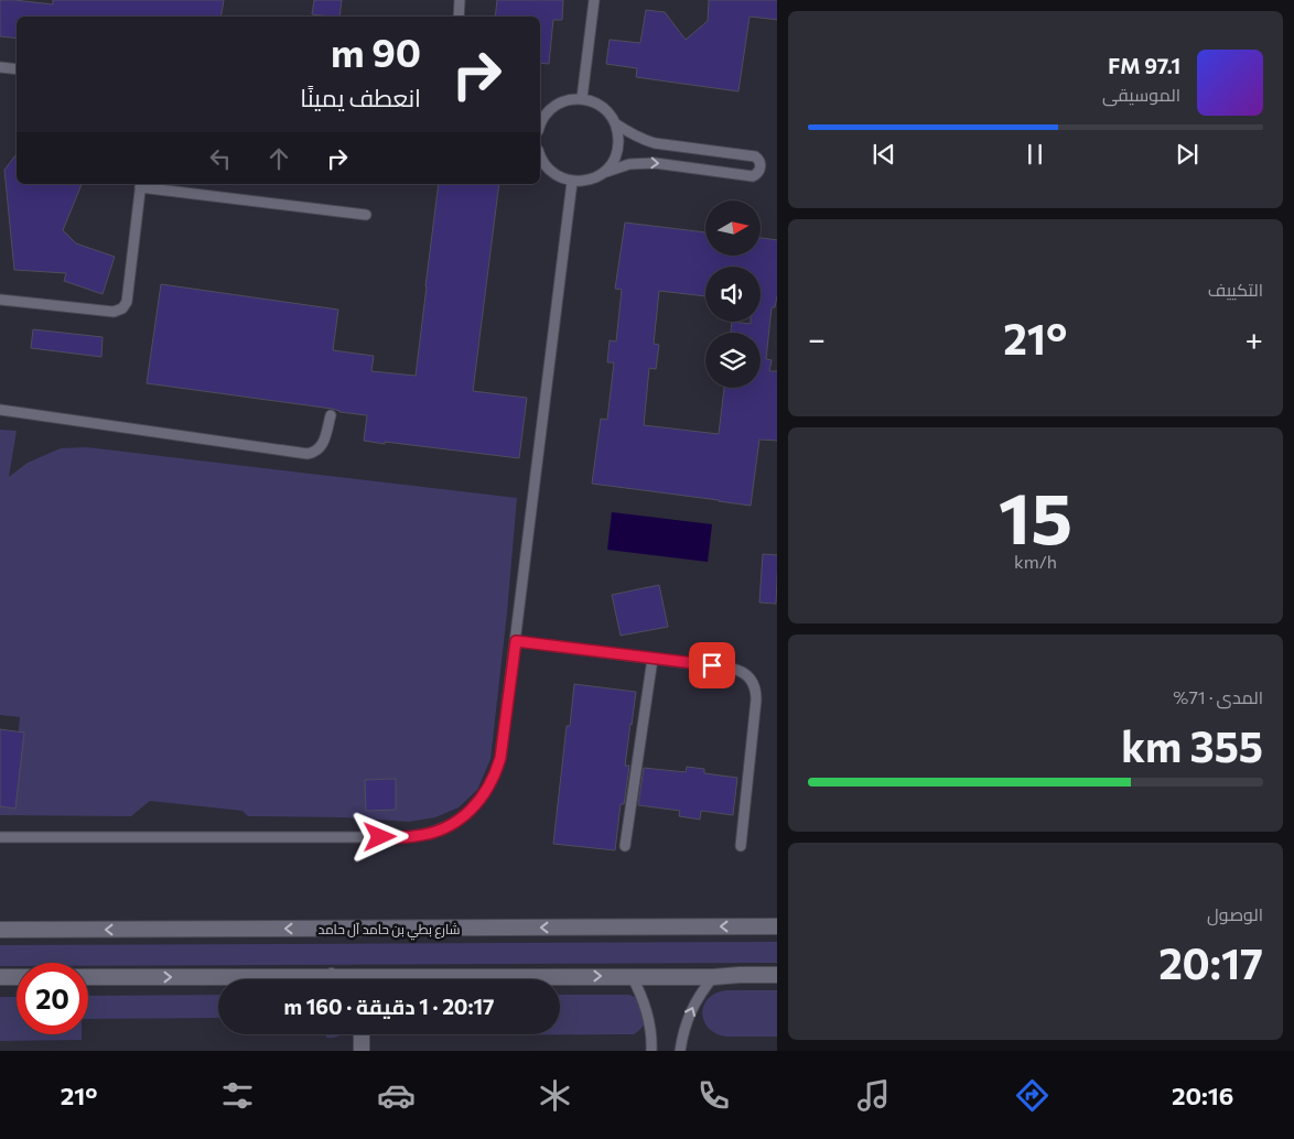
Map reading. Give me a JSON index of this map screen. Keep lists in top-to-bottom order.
{
  "streets": {
    "street": ["شارع بطي بن حامد آل حامد"]
  },
  "north": "right",
  "page": {
    "turn": ["90 m", "انعطف يمينًا"],
    "song": ["97.1 FM", "الموسيقى"],
    "tile": [
      "التكييف",
      ["15", "km/h"],
      ["المدى · 71%", "355 km"],
      ["الوصول", "20:17"]
    ],
    "heat": ["−", "21°", "+"],
    "limit": "20",
    "trip": "20:17 · 1 دقيقة · 160 m",
    "tabs": ["20:16", "21°"]
  }
}
